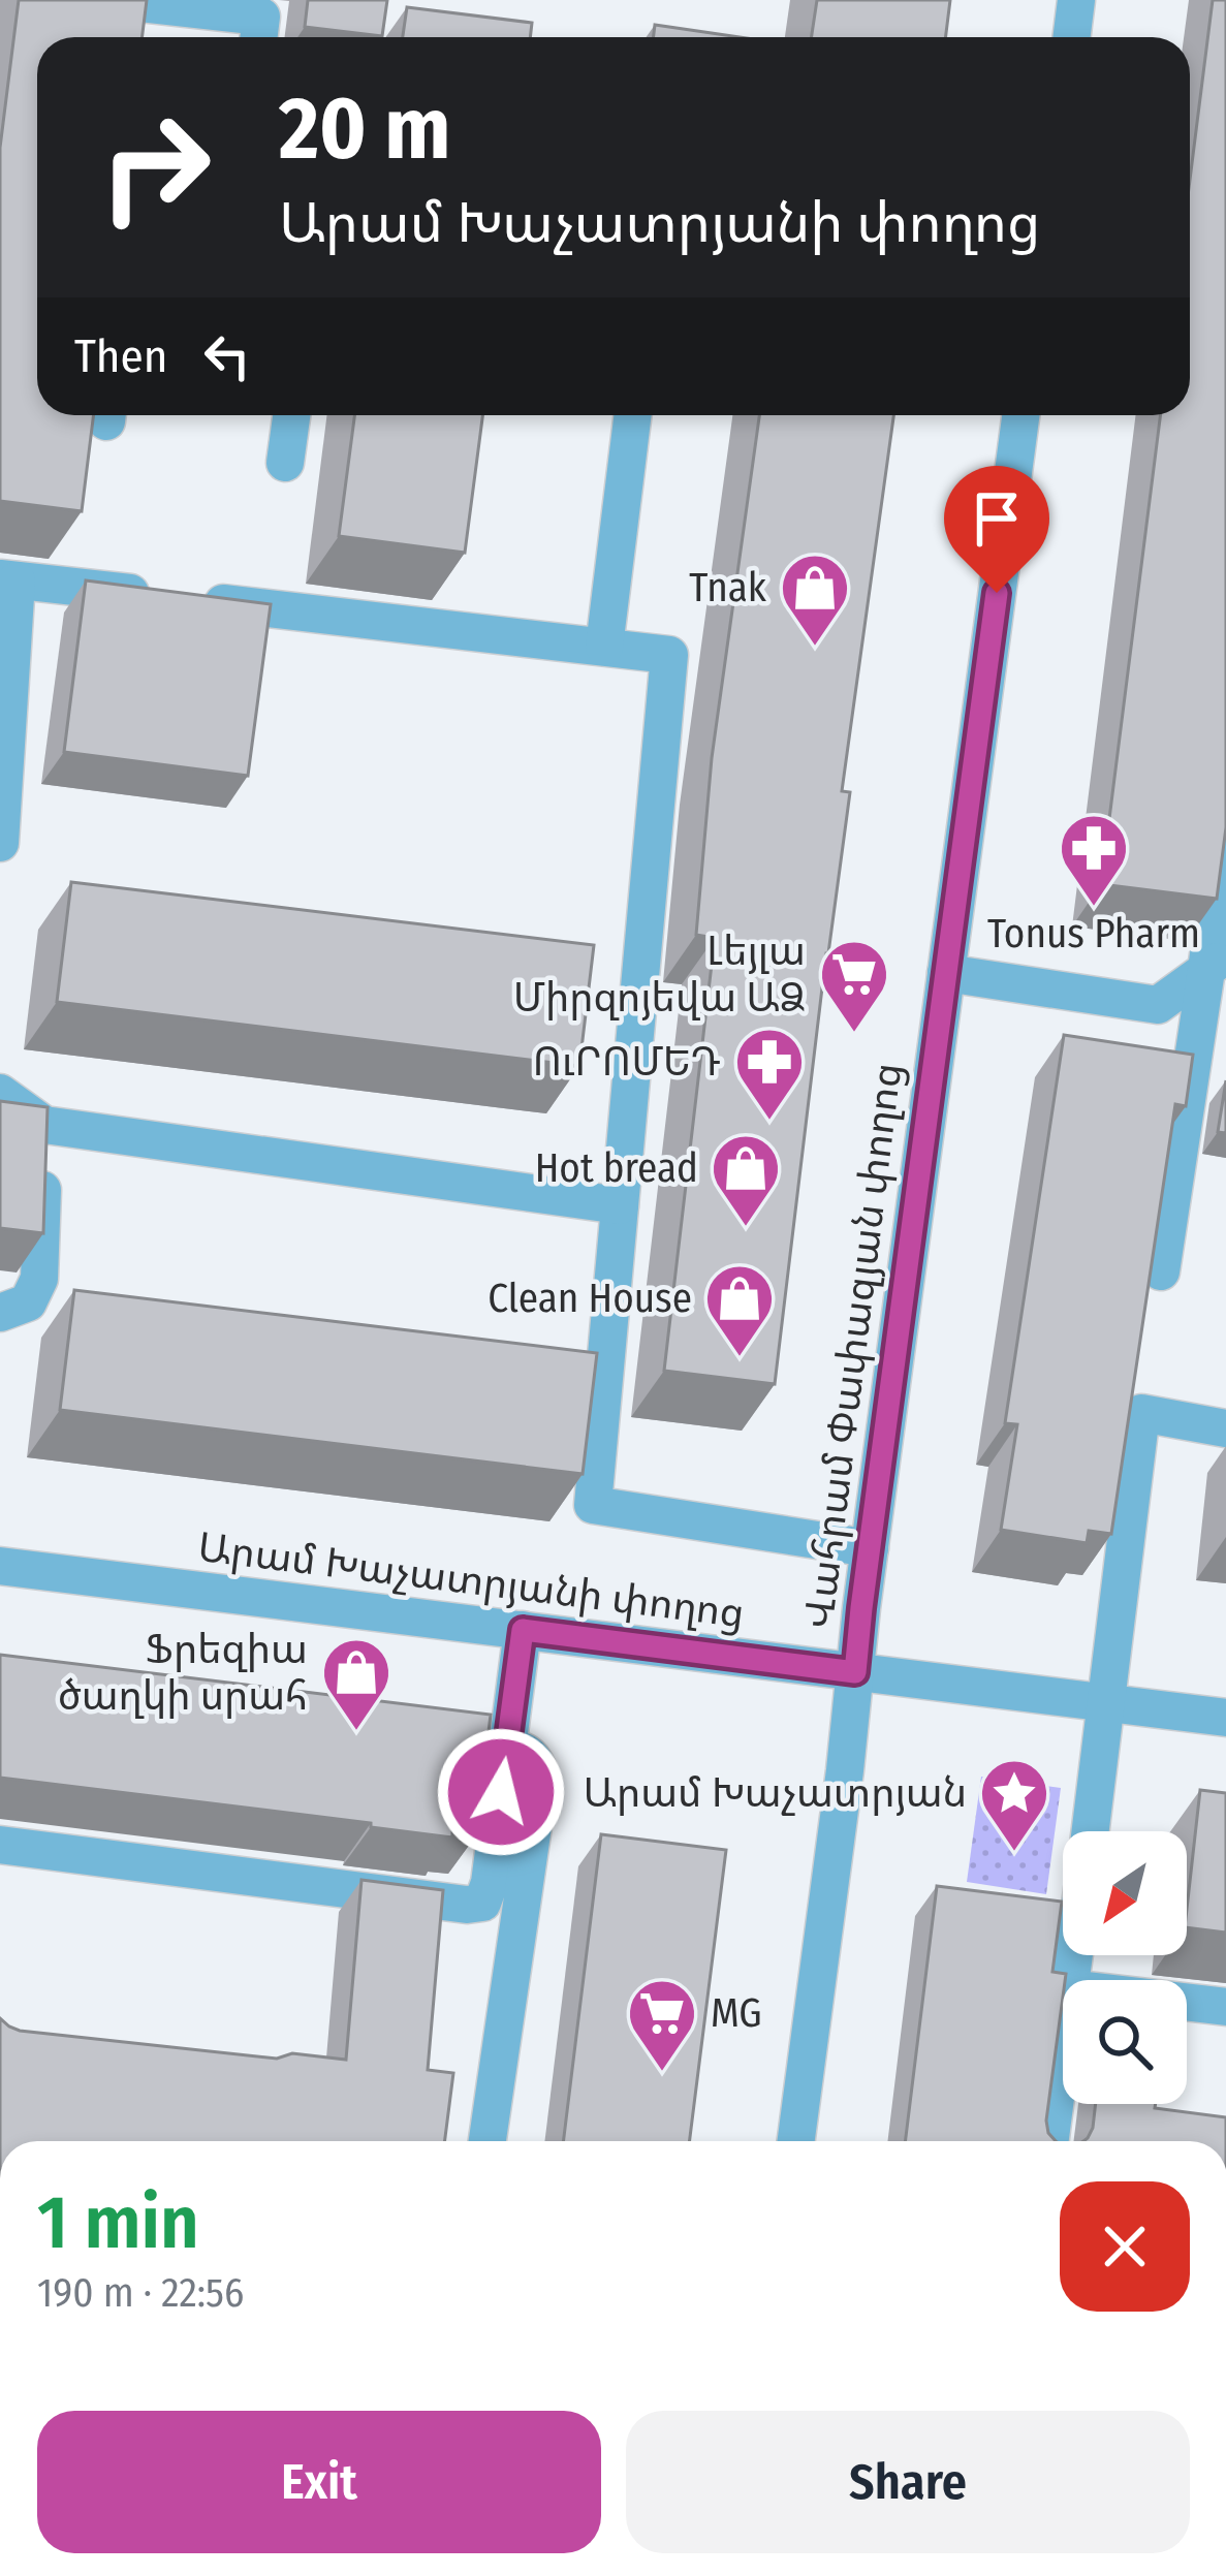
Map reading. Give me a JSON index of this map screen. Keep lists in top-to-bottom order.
{
  "streets": {
    "street": ["Վահրամ Փափազյան փողոց", "Արամ Խաչատրյանի փողոց"]
  },
  "crossings": [
    ["Վահրամ Փափազյան փողոց", "Արամ Խաչատրյանի փողոց"]
  ],
  "places": {
    "shop": [
      "Tnak",
      "Hot bread",
      "Clean House",
      "Ֆրեզիա ծաղկի սրահ"
    ],
    "pharmacy": ["Tonus Pharm", "ՈւՐՈՄԵԴ"],
    "supermarket": ["Լեյլա Միրզոյեվա ԱՁ", "MG"],
    "place": ["Արամ Խաչատրյան"]
  },
  "north": "bottom left",
  "page": {
    "turn": ["20 m", "Արամ Խաչատրյանի փողոց"],
    "then": "Then",
    "heading": ["1 min", "190 m · 22:56"],
    "buttons": ["Exit", "Share"]
  }
}
